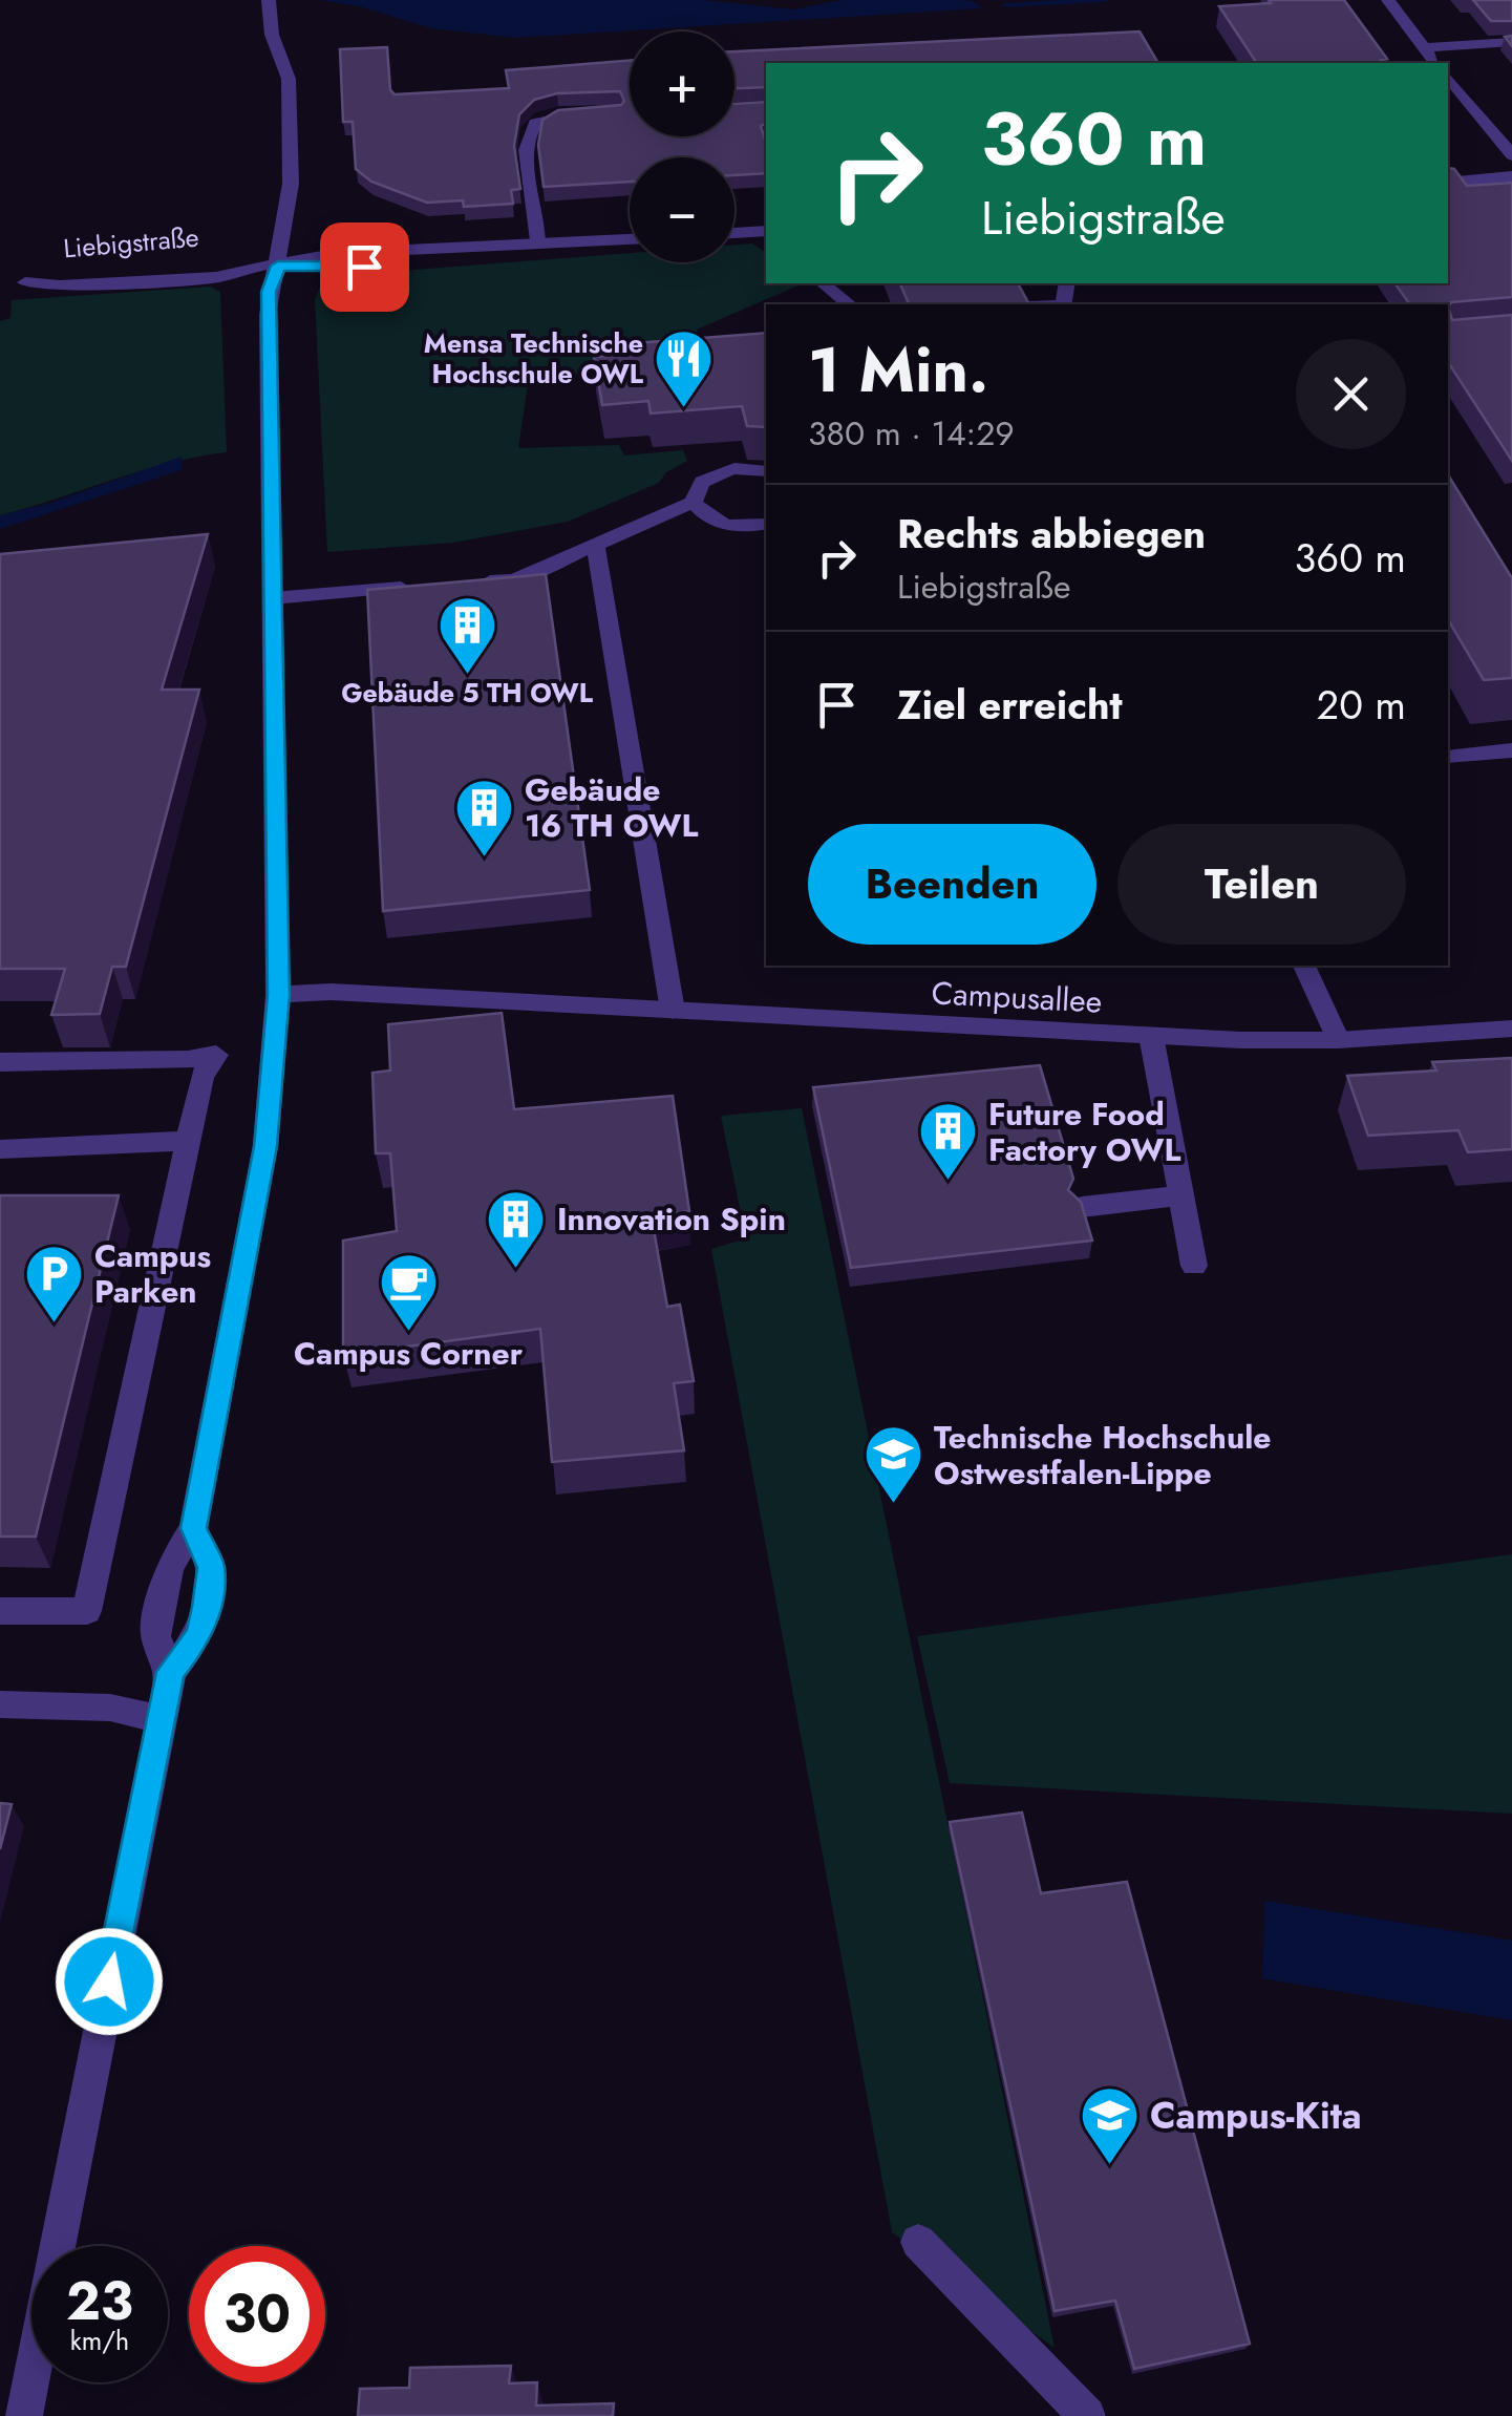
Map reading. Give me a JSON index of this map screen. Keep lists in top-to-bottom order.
{
  "streets": {
    "street": ["Liebigstraße", "Campusallee"]
  },
  "places": {
    "restaurant": ["Mensa Technische Hochschule OWL"],
    "building": [
      "Gebäude 5 TH OWL",
      "Gebäude 16 TH OWL",
      "Future Food Factory OWL",
      "Innovation Spin"
    ],
    "parking": ["Campus Parken"],
    "cafe": ["Campus Corner"],
    "school or university": ["Technische Hochschule Ostwestfalen-Lippe", "Campus-Kita"]
  },
  "page": {
    "map_buttons": ["+", "−"],
    "turn": ["360 m", "Liebigstraße"],
    "heading": ["1 Min.", "380 m · 14:29"],
    "list": [
      {
        "name": "Rechts abbiegen",
        "note": "Liebigstraße",
        "value": "360 m"
      },
      {
        "name": "Ziel erreicht",
        "value": "20 m"
      }
    ],
    "buttons": ["Beenden", "Teilen"],
    "speed": "23 km/h",
    "limit": "30"
  }
}
